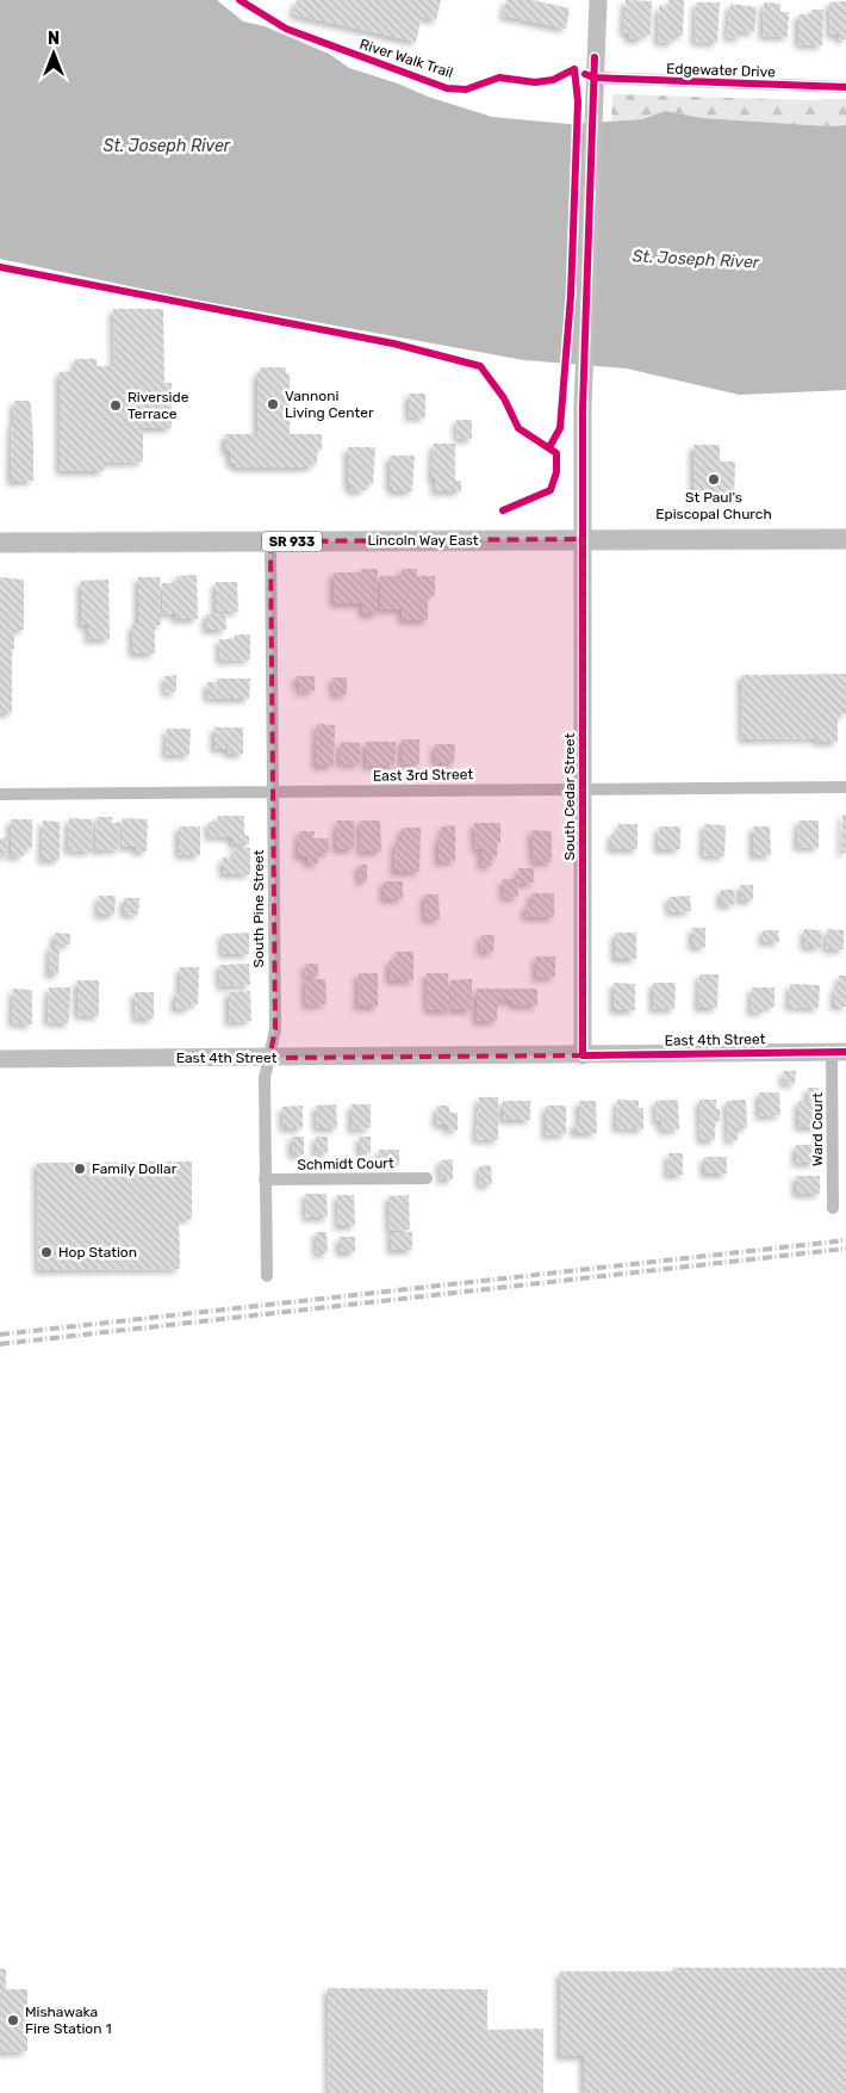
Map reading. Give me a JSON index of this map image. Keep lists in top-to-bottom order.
{
  "streets": {
    "main road": ["Lincoln Way East", "SR 933"],
    "street": [
      "Edgewater Drive",
      "East 3rd Street",
      "South Cedar Street",
      "South Pine Street",
      "East 4th Street",
      "Ward Court",
      "Schmidt Court"
    ],
    "cycle path": ["River Walk Trail"]
  },
  "crossings": [
    ["Edgewater Drive", "South Cedar Street"],
    ["Lincoln Way East", "South Cedar Street"],
    ["Lincoln Way East", "South Pine Street"],
    ["East 3rd Street", "South Cedar Street"],
    ["East 3rd Street", "South Pine Street"],
    ["South Cedar Street", "East 4th Street"],
    ["South Pine Street", "East 4th Street"],
    ["South Pine Street", "Schmidt Court"],
    ["East 4th Street", "Ward Court"]
  ],
  "water": ["St. Joseph River"],
  "places": [
    "Vannoni Living Center",
    "Riverside Terrace",
    "St Paul's Episcopal Church",
    "Family Dollar",
    "Hop Station",
    "Mishawaka Fire Station 1"
  ],
  "north": "top"
}
